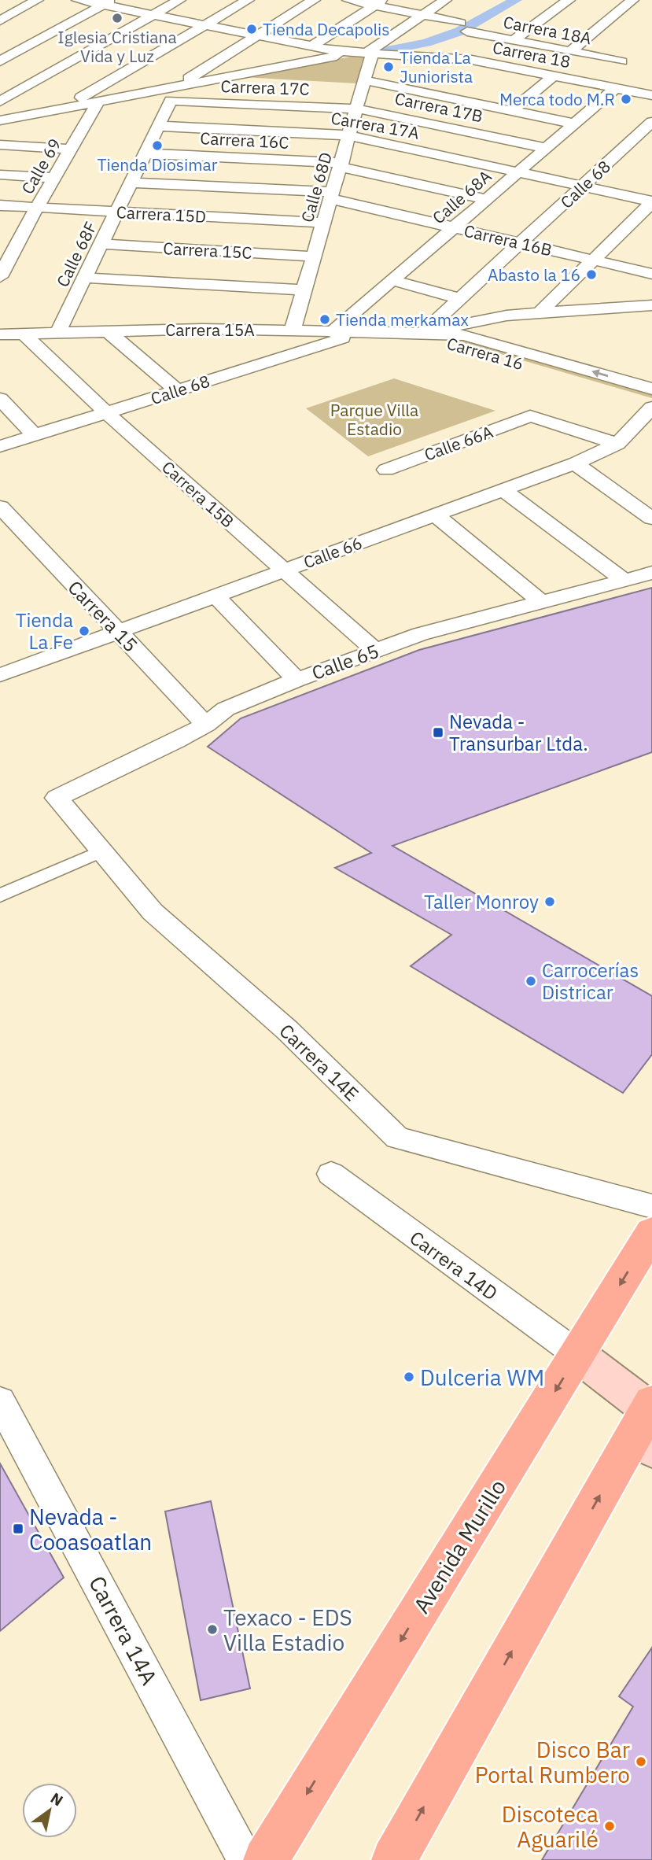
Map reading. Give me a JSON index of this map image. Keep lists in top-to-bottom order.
{
  "streets": {
    "main road": ["Avenida Murillo"],
    "street": [
      "Carrera 18A",
      "Carrera 18",
      "Carrera 17C",
      "Carrera 17B",
      "Carrera 17A",
      "Carrera 16C",
      "Calle 69",
      "Calle 68",
      "Calle 68D",
      "Calle 68A",
      "Carrera 15D",
      "Carrera 16B",
      "Carrera 15C",
      "Calle 68F",
      "Carrera 15A",
      "Carrera 16",
      "Calle 66A",
      "Carrera 15B",
      "Calle 66",
      "Carrera 15",
      "Calle 65",
      "Carrera 14E",
      "Carrera 14D",
      "Carrera 14A"
    ]
  },
  "crossings": [
    ["Carrera 18", "Calle 68D"],
    ["Carrera 18", "Calle 68A"],
    ["Carrera 17C", "Carrera 17B"],
    ["Carrera 17C", "Calle 68D"],
    ["Carrera 17C", "Calle 68F"],
    ["Carrera 17B", "Calle 68D"],
    ["Carrera 17B", "Calle 68A"],
    ["Carrera 17A", "Calle 68"],
    ["Carrera 17A", "Calle 68D"],
    ["Carrera 17A", "Calle 68A"],
    ["Carrera 17A", "Calle 68F"],
    ["Carrera 16C", "Calle 68D"],
    ["Carrera 16C", "Calle 68A"],
    ["Carrera 16C", "Calle 68F"],
    ["Calle 69", "Carrera 15D"],
    ["Calle 68", "Carrera 16B"],
    ["Calle 68", "Carrera 15A"],
    ["Calle 68", "Carrera 16"],
    ["Calle 68", "Carrera 15B"],
    ["Calle 68D", "Carrera 15D"],
    ["Calle 68D", "Carrera 16B"],
    ["Calle 68D", "Carrera 15C"],
    ["Calle 68D", "Carrera 15A"],
    ["Calle 68A", "Carrera 16B"],
    ["Calle 68A", "Carrera 15A"],
    ["Carrera 15D", "Calle 68F"],
    ["Carrera 15C", "Calle 68F"],
    ["Calle 68F", "Carrera 15A"],
    ["Carrera 15A", "Carrera 16"],
    ["Carrera 15A", "Carrera 15B"],
    ["Calle 66A", "Calle 66"],
    ["Carrera 15B", "Calle 66"],
    ["Carrera 15B", "Calle 65"],
    ["Calle 66", "Carrera 15"],
    ["Carrera 15", "Calle 65"],
    ["Calle 65", "Carrera 14E"],
    ["Carrera 14D", "Avenida Murillo"]
  ],
  "parks": ["Parque Villa Estadio"],
  "places": {
    "other": [
      "Iglesia Cristiana Vida y Luz",
      "Tienda Decapolis",
      "Tienda La Juniorista",
      "Merca todo M.R",
      "Tienda Diosimar",
      "Abasto la 16",
      "Tienda merkamax",
      "Tienda La Fe",
      "Taller Monroy",
      "Carrocerías Districar",
      "Dulceria WM",
      "Texaco - EDS Villa Estadio",
      "Disco Bar Portal Rumbero",
      "Discoteca Aguarilé"
    ],
    "transit": ["Nevada - Transurbar Ltda.", "Nevada - Cooasoatlan"]
  },
  "north": "top right"
}
